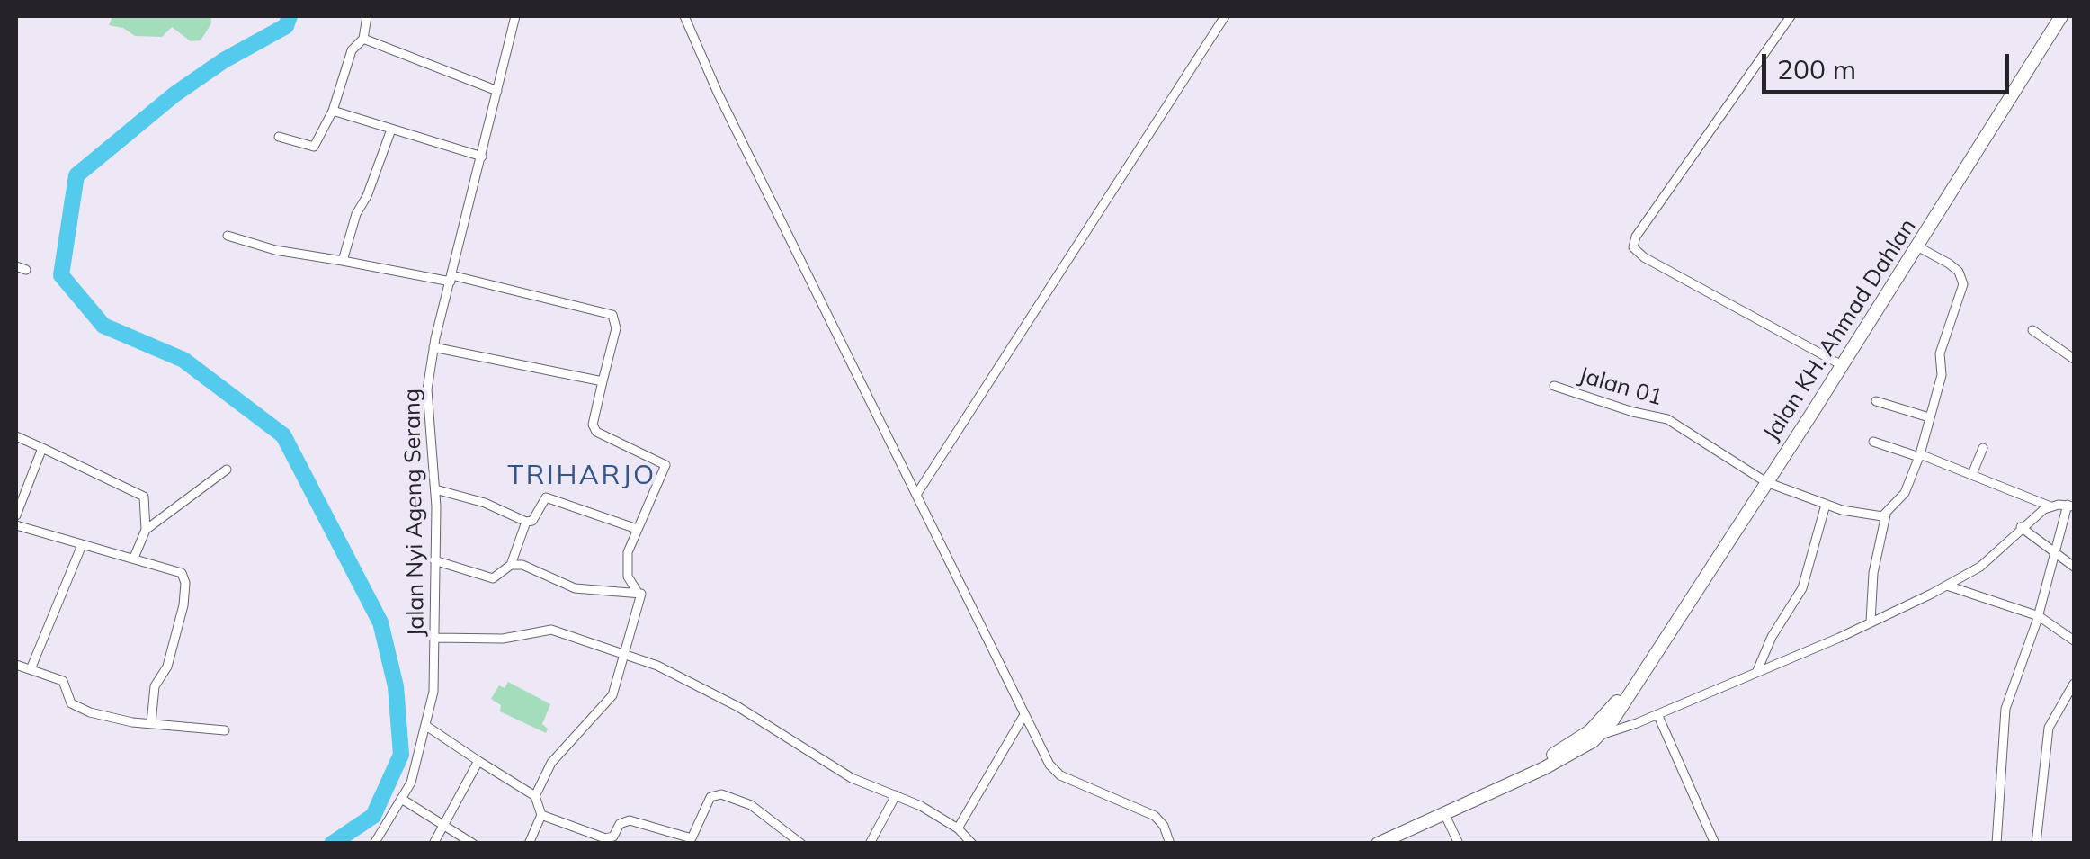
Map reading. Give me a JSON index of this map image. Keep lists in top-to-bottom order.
{
  "streets": {
    "highway": ["Jalan KH. Ahmad Dahlan"],
    "street": ["Jalan 01", "Jalan Nyi Ageng Serang"]
  },
  "crossings": [
    ["Jalan KH. Ahmad Dahlan", "Jalan 01"]
  ],
  "districts": ["TRIHARJO"],
  "scale_bar": "200 m"
}
